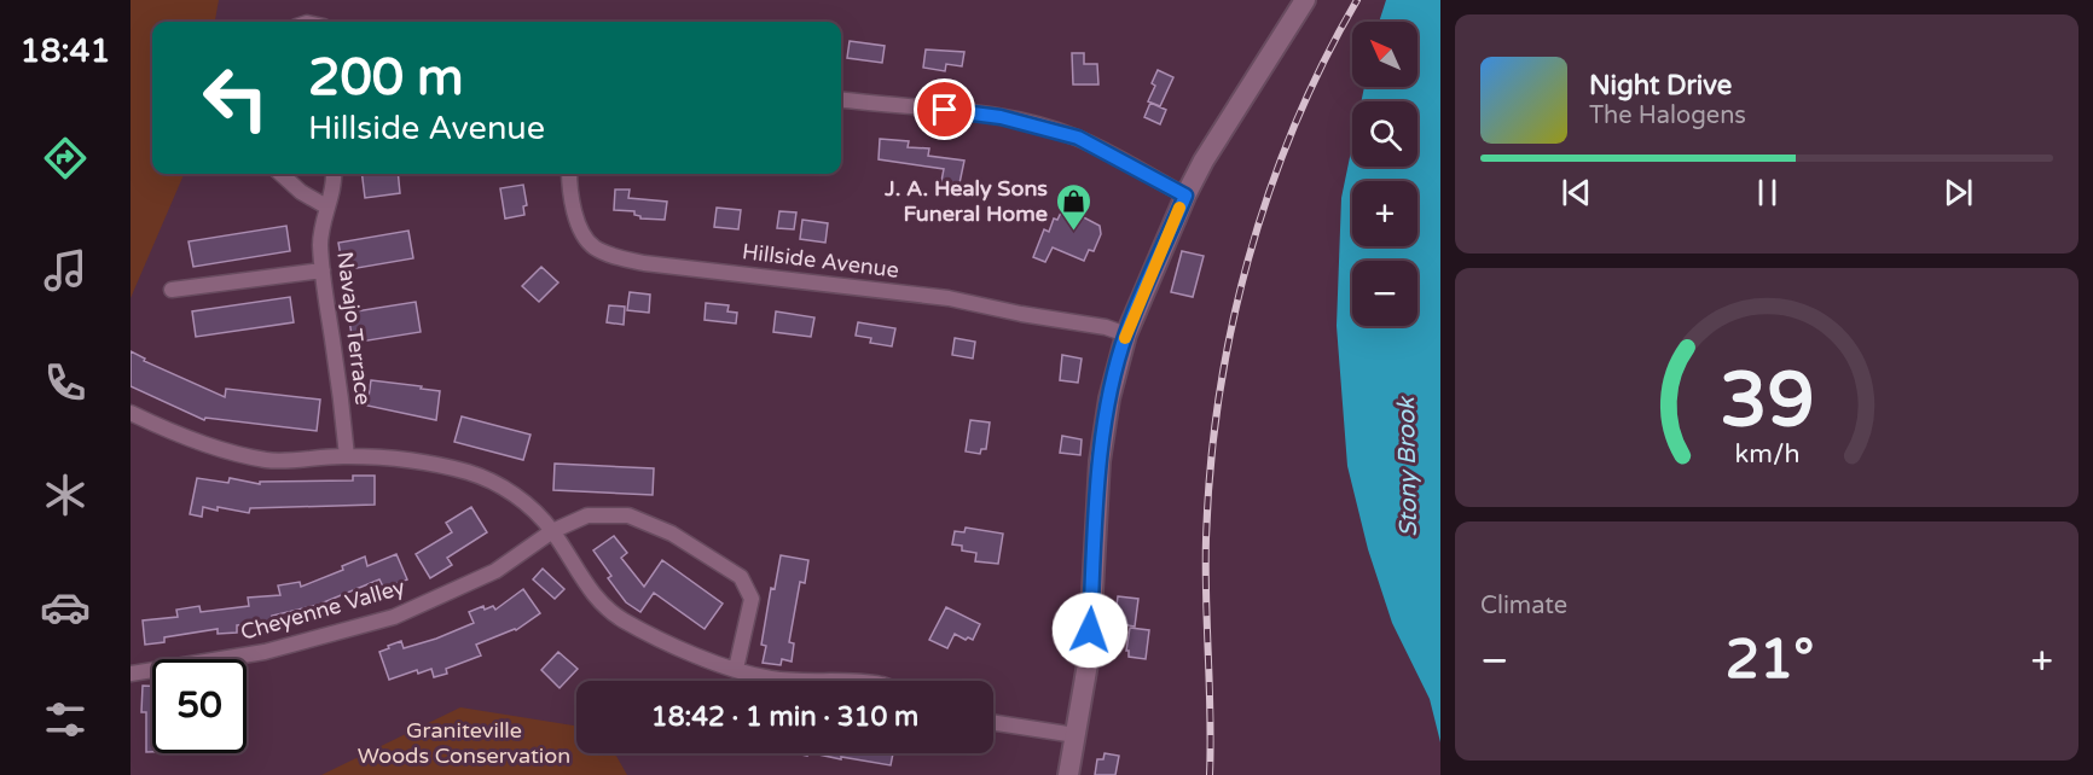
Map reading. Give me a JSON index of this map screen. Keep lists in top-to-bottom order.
{
  "streets": {
    "street": ["Hillside Avenue", "Navajo Terrace", "Cheyenne Valley"]
  },
  "water": ["Stony Brook"],
  "parks": ["Graniteville Woods Conservation"],
  "places": {
    "shop": ["J. A. Healy Sons Funeral Home"]
  },
  "north": "top left",
  "page": {
    "tabs": "18:41",
    "map_buttons": ["+", "−"],
    "turn": ["200 m", "Hillside Avenue"],
    "song": ["Night Drive", "The Halogens"],
    "tile": "Climate",
    "heat": ["−", "21°", "+"],
    "limit": "50",
    "trip": "18:42 · 1 min · 310 m",
    "gauge": ["39", "km/h"]
  }
}
